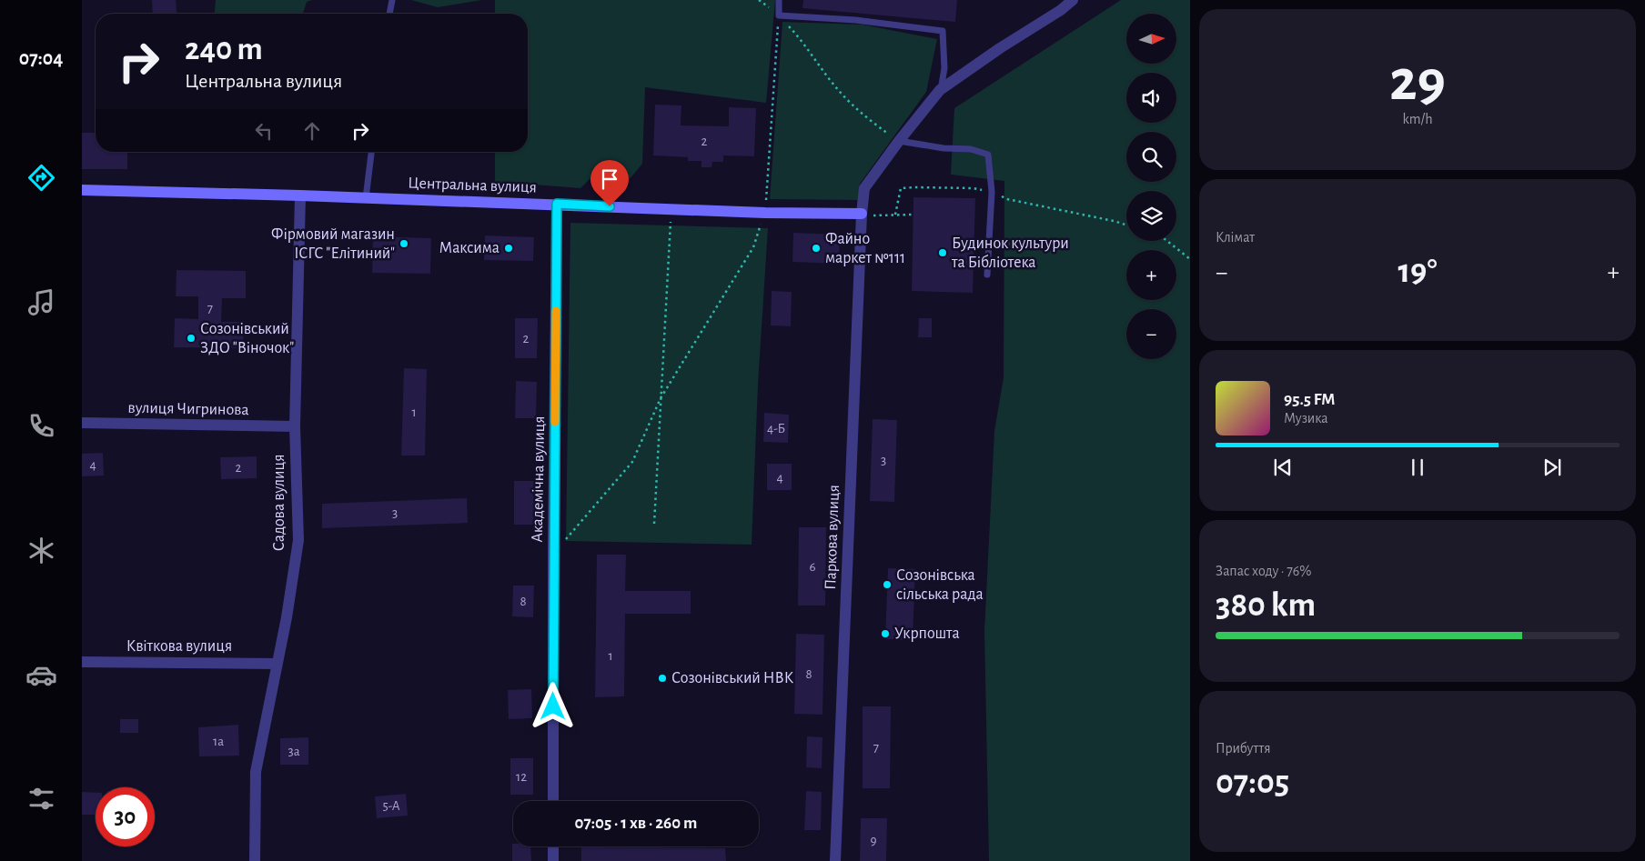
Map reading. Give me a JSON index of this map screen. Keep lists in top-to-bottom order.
{
  "streets": {
    "street": [
      "Центральна вулиця",
      "вулиця Чигринова",
      "Академічна вулиця",
      "Садова вулиця",
      "Паркова вулиця",
      "Квіткова вулиця"
    ]
  },
  "crossings": [
    ["Центральна вулиця", "Академічна вулиця"],
    ["Центральна вулиця", "Садова вулиця"],
    ["Центральна вулиця", "Паркова вулиця"],
    ["вулиця Чигринова", "Садова вулиця"],
    ["Садова вулиця", "Квіткова вулиця"]
  ],
  "places": [
    "Фірмовий магазин ІСГС \"Елітиний\"",
    "Максима",
    "Файно маркет №111",
    "Будинок культури та Бібліотека",
    "Созонівський ЗДО \"Віночок\"",
    "Созонівська сільська рада",
    "Укрпошта",
    "Созонівський НВК"
  ],
  "house_numbers": [
    "2",
    "7",
    "2",
    "1",
    "4-Б",
    "3",
    "4",
    "2",
    "4",
    "3",
    "6",
    "8",
    "1",
    "8",
    "1а",
    "7",
    "3а",
    "12",
    "5-А",
    "9"
  ],
  "north": "right",
  "page": {
    "tabs": "07:04",
    "tile": [
      ["29", "km/h"],
      "Клімат",
      ["Запас ходу · 76%", "380 km"],
      ["Прибуття", "07:05"]
    ],
    "map_buttons": ["+", "−"],
    "turn": ["240 m", "Центральна вулиця"],
    "heat": ["−", "19°", "+"],
    "song": ["95.5 FM", "Музика"],
    "limit": "30",
    "trip": "07:05 · 1 хв · 260 m"
  }
}
